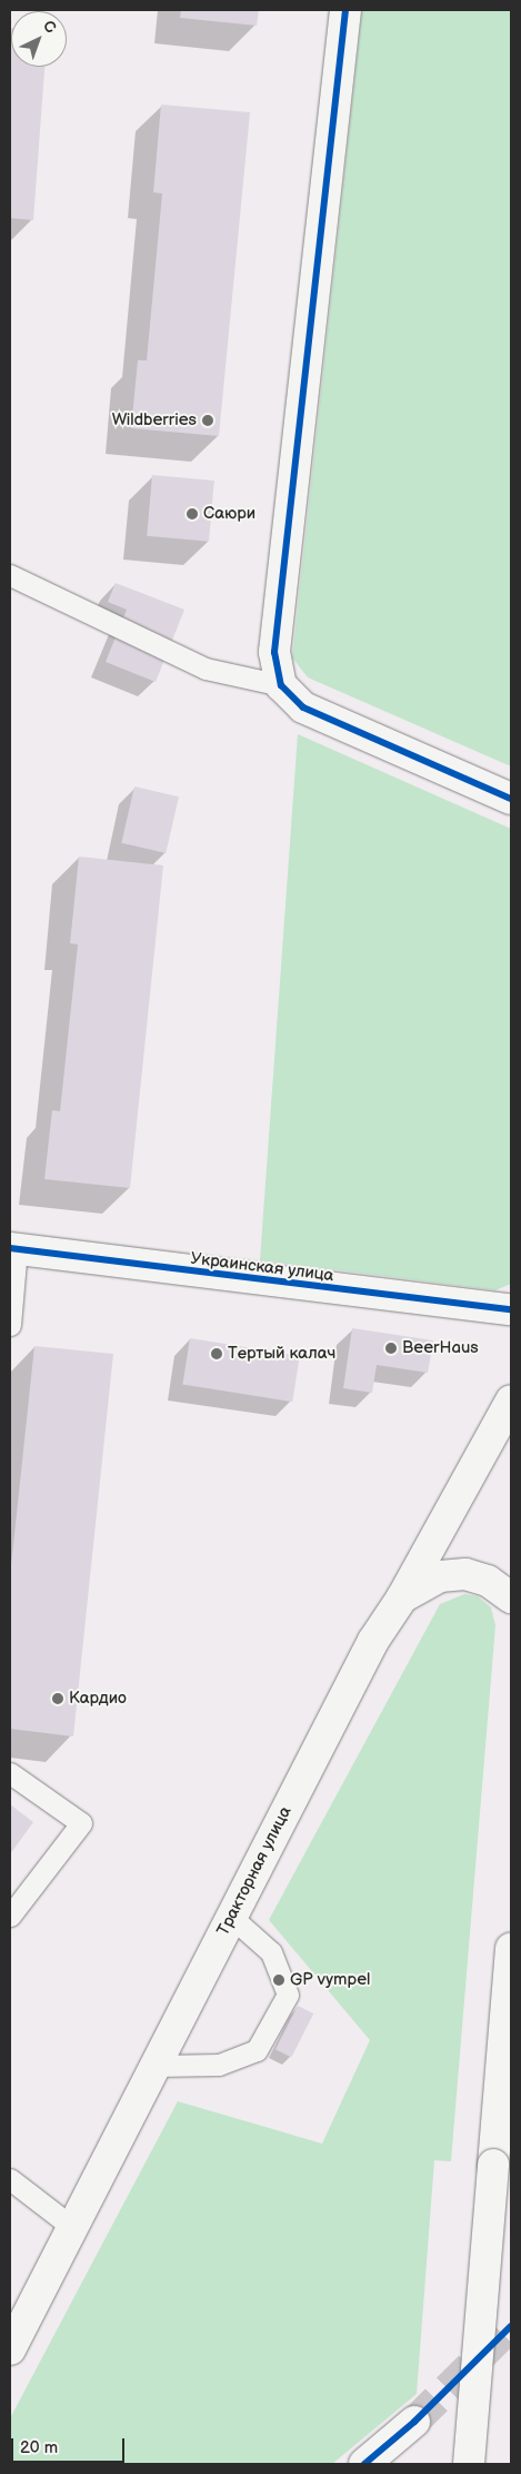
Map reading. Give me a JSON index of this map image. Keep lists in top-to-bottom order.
{
  "streets": {
    "main road": ["Украинская улица", "Тракторная улица"]
  },
  "places": [
    "Wildberries",
    "Саюри",
    "BeerHaus",
    "Тертый калач",
    "Кардио",
    "GP vympel"
  ],
  "scale_bar": "20 m",
  "north": "top right"
}
